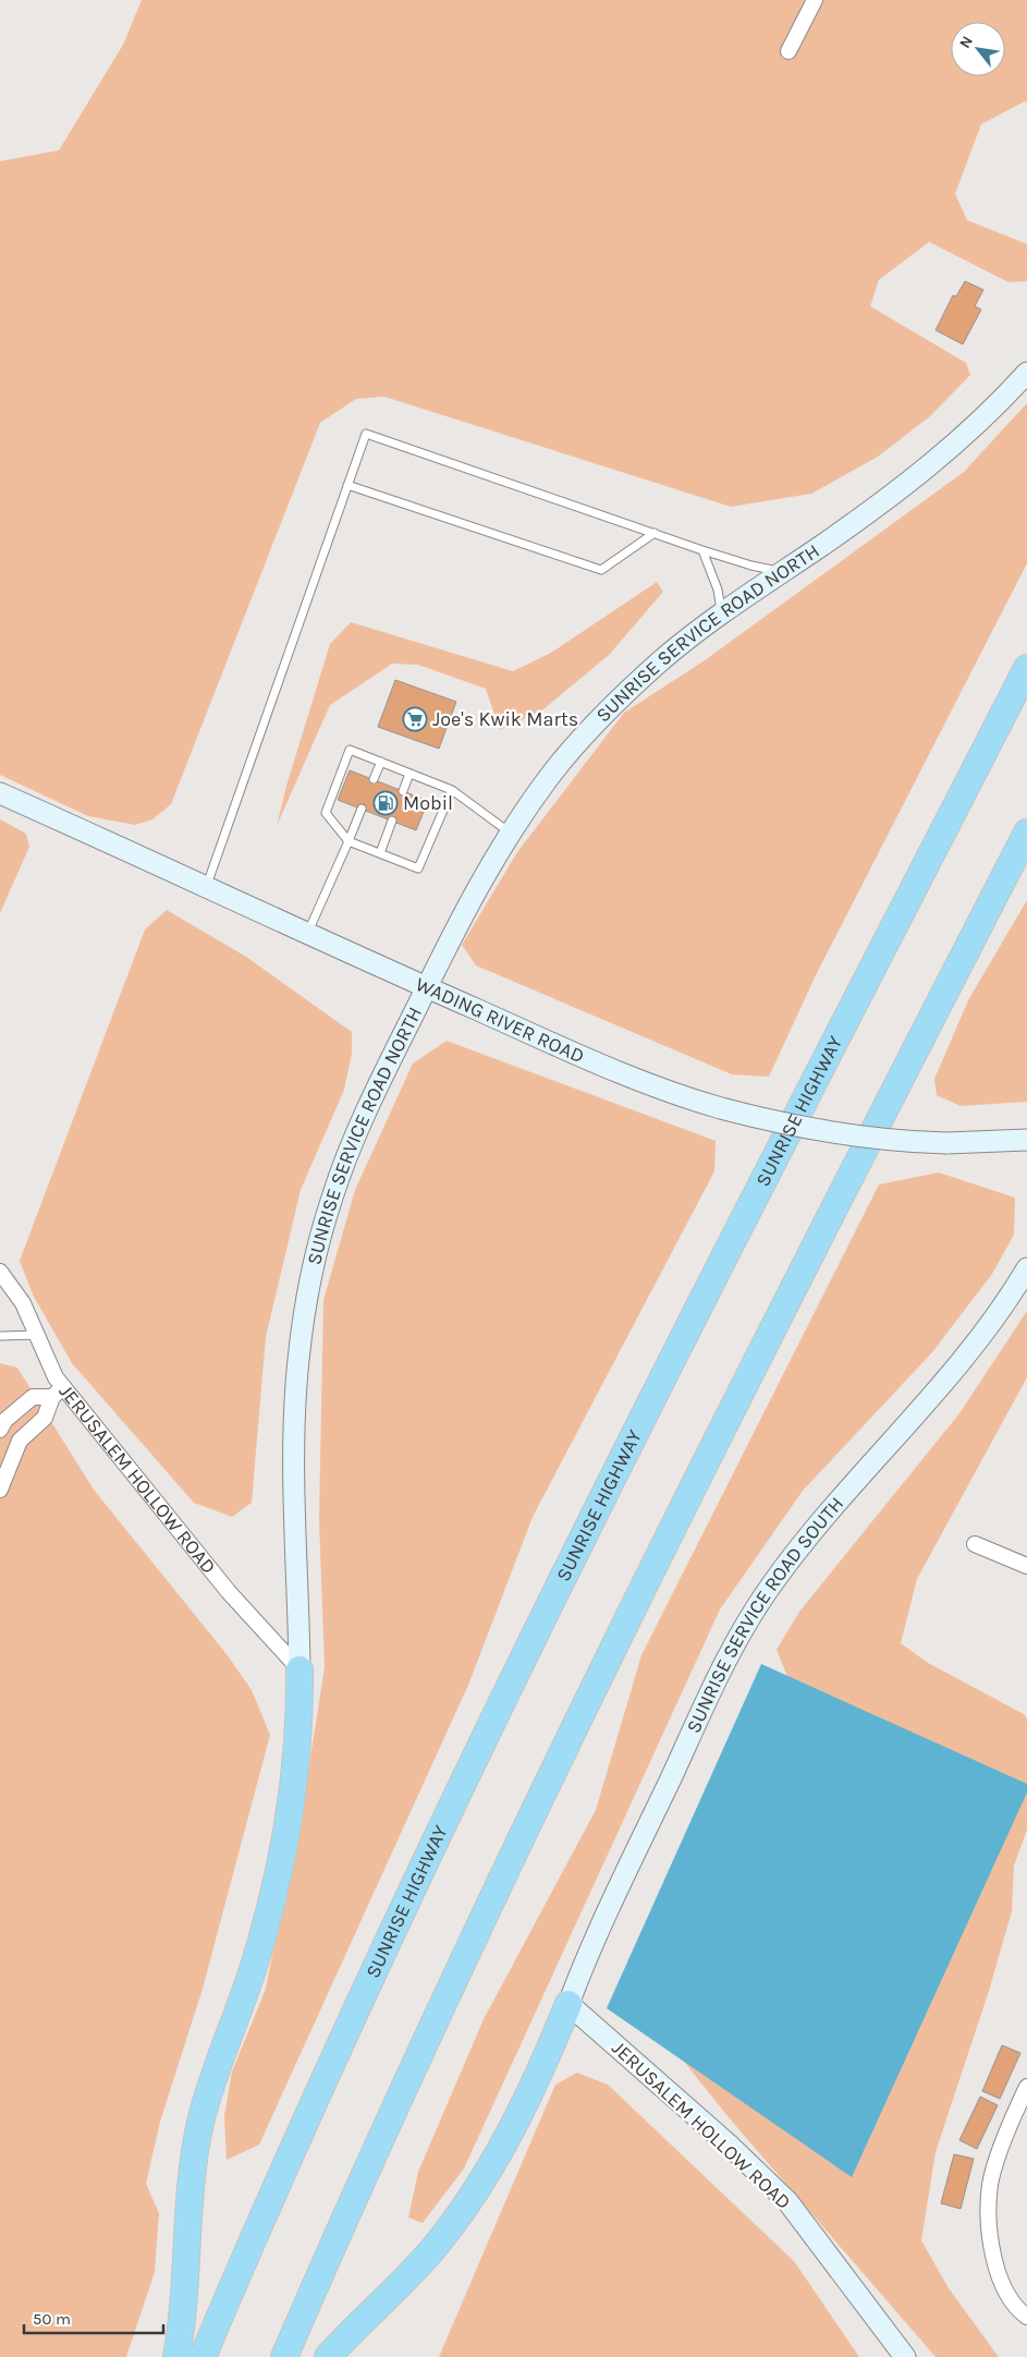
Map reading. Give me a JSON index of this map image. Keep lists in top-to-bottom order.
{
  "streets": {
    "highway": ["SUNRISE HIGHWAY"],
    "street": [
      "SUNRISE SERVICE ROAD NORTH",
      "WADING RIVER ROAD",
      "JERUSALEM HOLLOW ROAD",
      "SUNRISE SERVICE ROAD SOUTH"
    ]
  },
  "crossings": [
    ["SUNRISE SERVICE ROAD NORTH", "WADING RIVER ROAD"],
    ["SUNRISE SERVICE ROAD NORTH", "JERUSALEM HOLLOW ROAD"],
    ["JERUSALEM HOLLOW ROAD", "SUNRISE SERVICE ROAD SOUTH"]
  ],
  "places": {
    "supermarket": ["Joe's Kwik Marts"],
    "fuel station": ["Mobil"]
  },
  "scale_bar": "50 m",
  "north": "top left"
}
